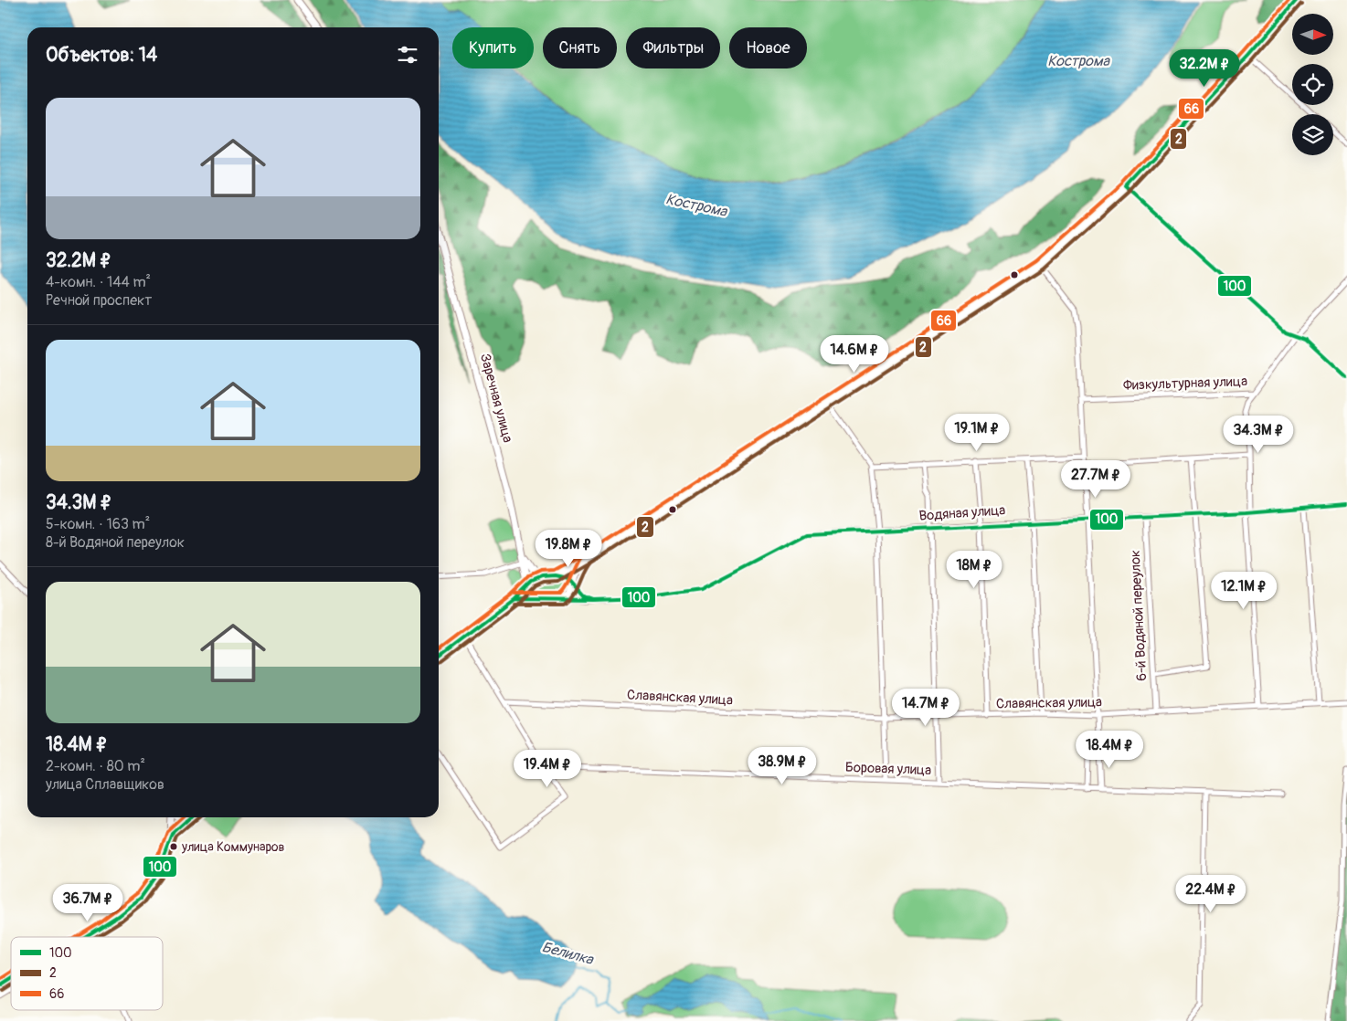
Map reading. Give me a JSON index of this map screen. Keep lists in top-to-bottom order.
{
  "streets": {
    "street": [
      "Физкультурная улица",
      "Заречная улица",
      "Водяная улица",
      "6-й Водяной переулок",
      "Славянская улица",
      "Боровая улица"
    ]
  },
  "crossings": [
    ["Водяная улица", "6-й Водяной переулок"],
    ["6-й Водяной переулок", "Славянская улица"]
  ],
  "water": ["Кострома", "Белилка"],
  "places": ["улица Коммунаров"],
  "lines": ["transit line 100", "transit line 66", "transit line 2"],
  "legend": ["100", "2", "66"],
  "north": "right",
  "page": {
    "chip": [
      "Купить",
      "Снять",
      "Фильтры",
      "Новое"
    ],
    "heading": "Объектов: 14",
    "price": [
      "32.2M ₽",
      "14.6M ₽",
      "19.1M ₽",
      "34.3M ₽",
      "27.7M ₽",
      "19.8M ₽",
      "18M ₽",
      "12.1M ₽",
      "14.7M ₽",
      "18.4M ₽",
      "38.9M ₽",
      "19.4M ₽",
      "22.4M ₽",
      "36.7M ₽"
    ],
    "list": [
      {
        "name": "32.2M ₽",
        "note": "4-комн. · 144 m² · Речной проспект"
      },
      {
        "name": "34.3M ₽",
        "note": "5-комн. · 163 m² · 8-й Водяной переулок"
      },
      {
        "name": "18.4M ₽",
        "note": "2-комн. · 80 m² · улица Сплавщиков"
      }
    ]
  }
}
